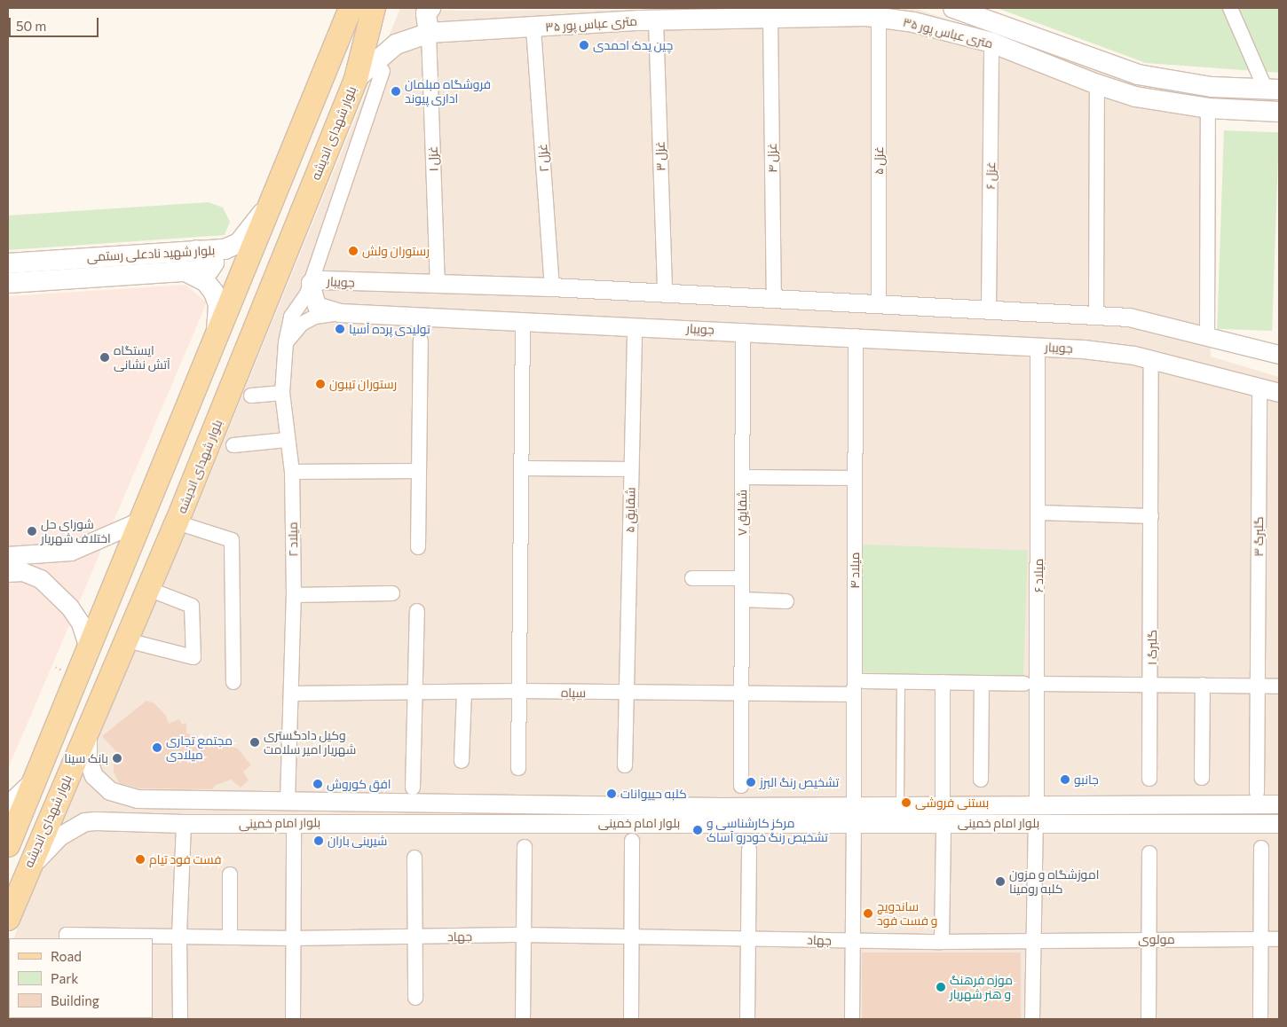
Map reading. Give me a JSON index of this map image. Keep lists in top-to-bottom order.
{
  "streets": {
    "main road": ["۳۵ متری عباس پور", "بلوار شهدای اندیشه", "بلوار شهید نادعلی رستمی"],
    "street": [
      "غزل ۳",
      "غزل ۲",
      "غزل ۴",
      "غزل ۱",
      "غزل ۵",
      "غزل ۶",
      "جویبار",
      "شقایق ۵",
      "شقایق ۷",
      "گلبرگ ۳",
      "میلاد ۲",
      "میلاد ۴",
      "میلاد ۶",
      "گلبرگ ۱",
      "سپاه",
      "بلوار امام خمینی",
      "جهاد",
      "مولوی"
    ]
  },
  "crossings": [
    ["۳۵ متری عباس پور", "بلوار شهدای اندیشه"],
    ["۳۵ متری عباس پور", "غزل ۳"],
    ["۳۵ متری عباس پور", "غزل ۲"],
    ["۳۵ متری عباس پور", "غزل ۴"],
    ["۳۵ متری عباس پور", "غزل ۱"],
    ["۳۵ متری عباس پور", "غزل ۵"],
    ["۳۵ متری عباس پور", "غزل ۶"],
    ["بلوار شهدای اندیشه", "بلوار امام خمینی"],
    ["غزل ۳", "جویبار"],
    ["غزل ۲", "جویبار"],
    ["غزل ۴", "جویبار"],
    ["غزل ۱", "جویبار"],
    ["غزل ۵", "جویبار"],
    ["غزل ۶", "جویبار"],
    ["جویبار", "شقایق ۵"],
    ["جویبار", "شقایق ۷"],
    ["جویبار", "گلبرگ ۳"],
    ["جویبار", "میلاد ۲"],
    ["جویبار", "میلاد ۴"],
    ["جویبار", "میلاد ۶"],
    ["جویبار", "گلبرگ ۱"],
    ["شقایق ۵", "سپاه"],
    ["شقایق ۷", "سپاه"],
    ["میلاد ۲", "سپاه"],
    ["میلاد ۲", "بلوار امام خمینی"],
    ["میلاد ۴", "سپاه"],
    ["میلاد ۴", "بلوار امام خمینی"],
    ["میلاد ۶", "بلوار امام خمینی"],
    ["جهاد", "مولوی"]
  ],
  "places": [
    "چین یدک احمدی",
    "فروشگاه مبلمان اداری پیوند",
    "رستوران ولش",
    "تولیدی پرده آسیا",
    "ایستگاه آتش نشانی",
    "رستوران تیبون",
    "شورای حل اختلاف شهریار",
    "وکیل دادگستری شهریار امیر سلامت",
    "مجتمع تجاری میلادی",
    "بانک سینا",
    "جانبو",
    "تشخیص رنگ البرز",
    "افق کوروش",
    "کلبه حییوانات",
    "بستنی فروشی",
    "مرکز کارشناسی و تشخیص رنگ خودرو آساک",
    "شیرینی باران",
    "فست فود تیام",
    "اموزشگاه و مزون کلبه رومینا",
    "ساندویچ و فست فود",
    "موزه فرهنگ و هنر شهریار"
  ],
  "legend": ["Road", "Park", "Building"],
  "scale_bar": "50 m"
}
